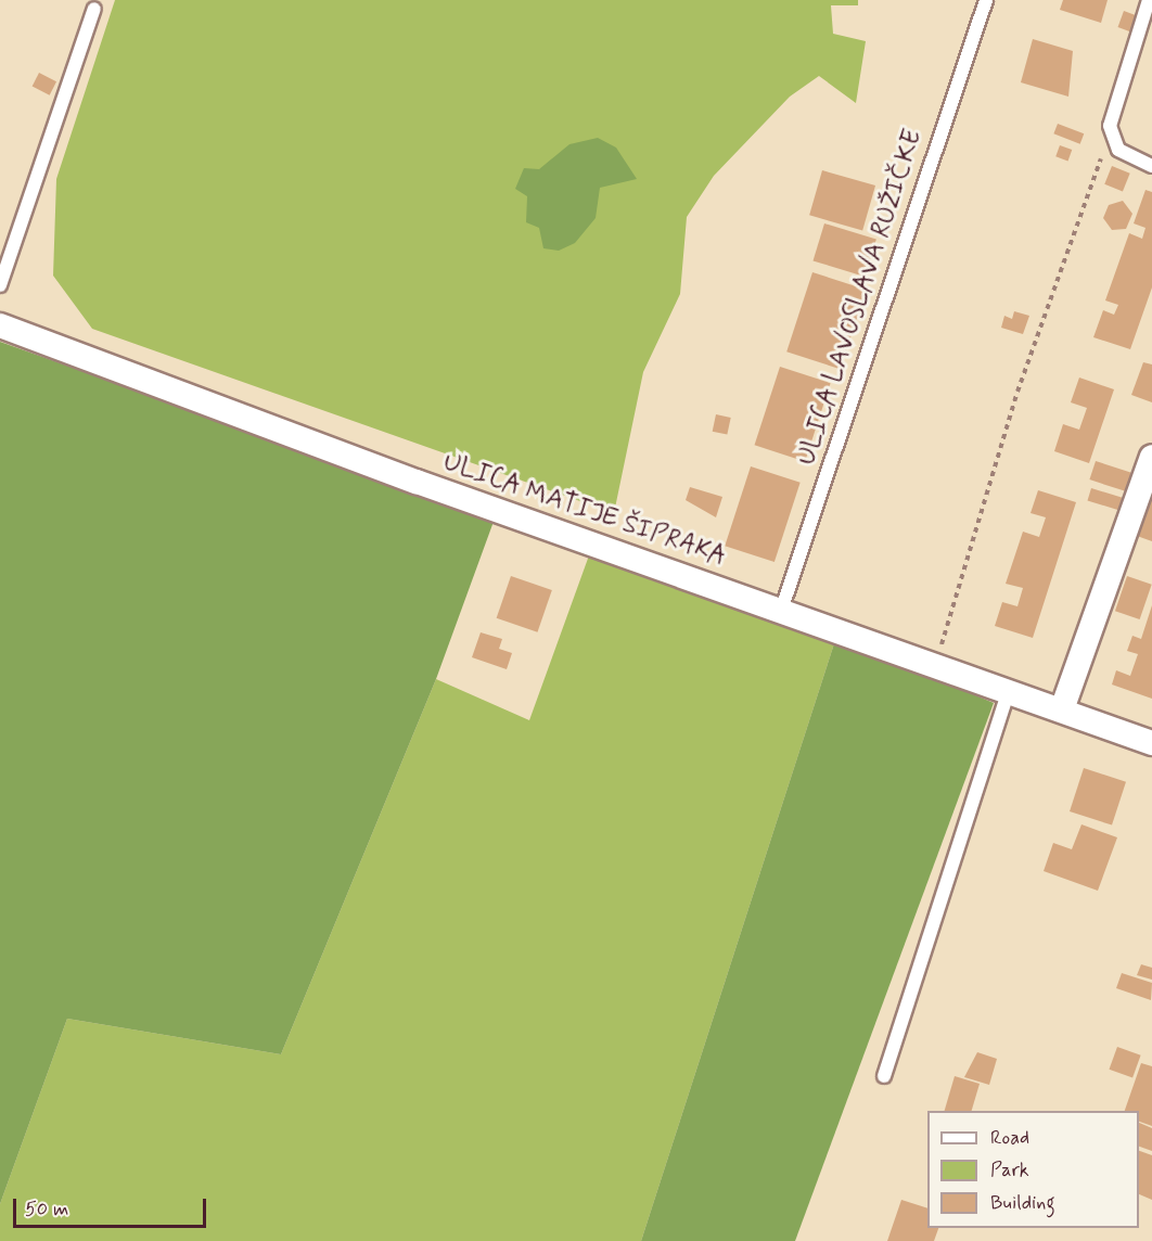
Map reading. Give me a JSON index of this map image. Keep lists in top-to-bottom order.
{
  "streets": {
    "street": ["ULICA MATIJE ŠIPRAKA"],
    "lane": ["ULICA LAVOSLAVA RUŽIČKE"]
  },
  "crossings": [
    ["ULICA LAVOSLAVA RUŽIČKE", "ULICA MATIJE ŠIPRAKA"]
  ],
  "legend": ["Road", "Park", "Building"],
  "scale_bar": "50 m"
}
